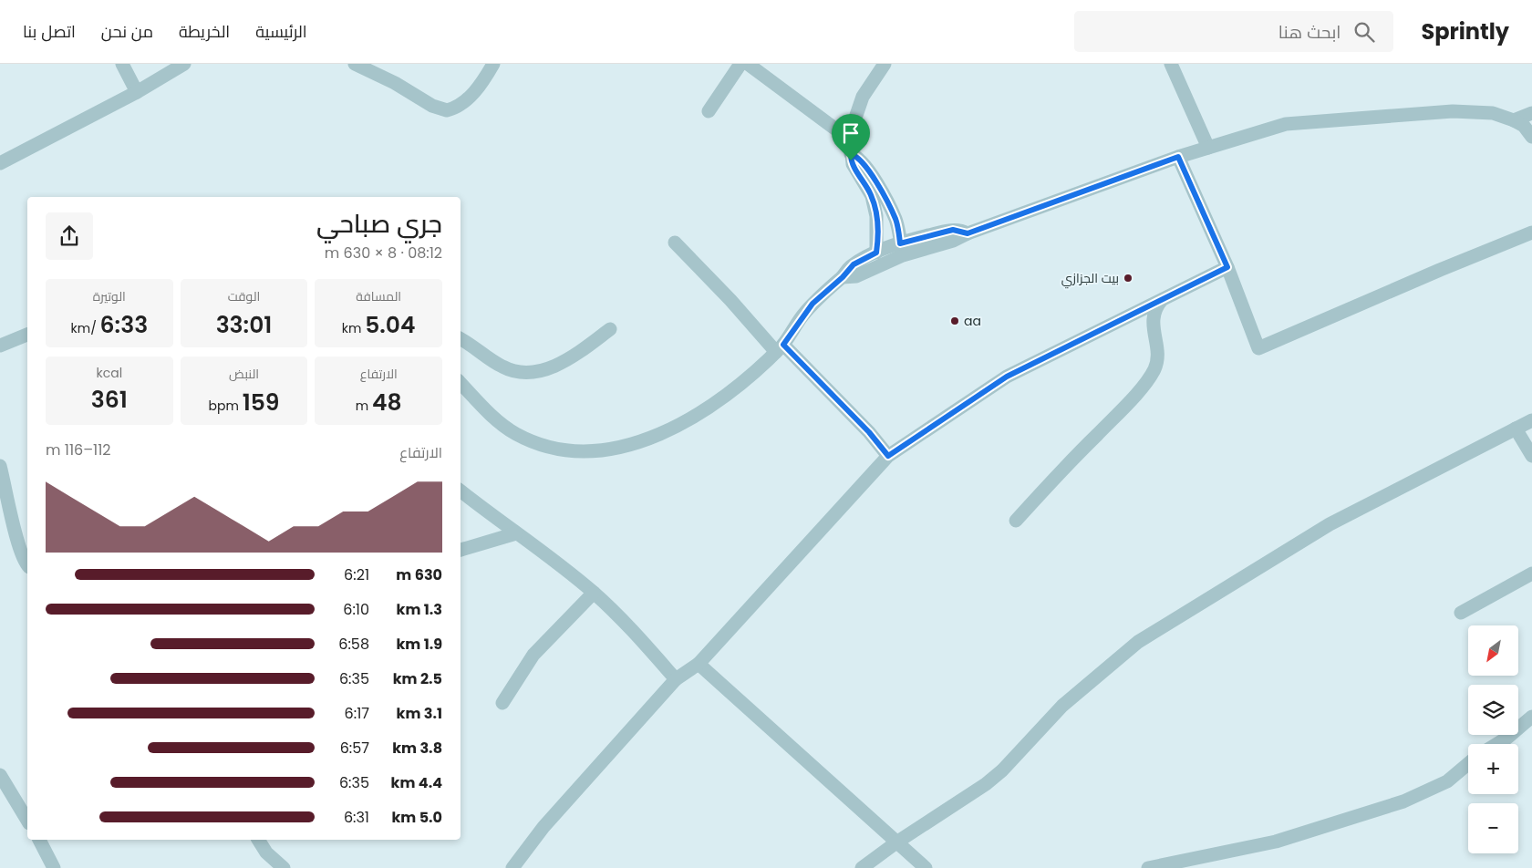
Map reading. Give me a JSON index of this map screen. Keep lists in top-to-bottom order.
{
  "places": ["بيت الجزازي", "aa"],
  "north": "bottom left",
  "page": {
    "header": "Sprintly",
    "search": "ابحث هنا",
    "nav": [
      "الرئيسية",
      "الخريطة",
      "من نحن",
      "اتصل بنا"
    ],
    "heading": ["جري صباحي", "08:12 · 8 × 630 m"],
    "stats": [
      ["المسافة", "5.04 km"],
      ["الوقت", "33:01"],
      ["الوتيرة", "6:33 /km"],
      ["الارتفاع", "48 m"],
      ["النبض", "159 bpm"],
      ["kcal", "361"]
    ],
    "chart": ["الارتفاع", "112–116 m"],
    "list": [
      {
        "name": "630 m",
        "note": "6:21"
      },
      {
        "name": "1.3 km",
        "note": "6:10"
      },
      {
        "name": "1.9 km",
        "note": "6:58"
      },
      {
        "name": "2.5 km",
        "note": "6:35"
      },
      {
        "name": "3.1 km",
        "note": "6:17"
      },
      {
        "name": "3.8 km",
        "note": "6:57"
      },
      {
        "name": "4.4 km",
        "note": "6:35"
      },
      {
        "name": "5.0 km",
        "note": "6:31"
      }
    ],
    "map_buttons": ["+", "−"]
  }
}
